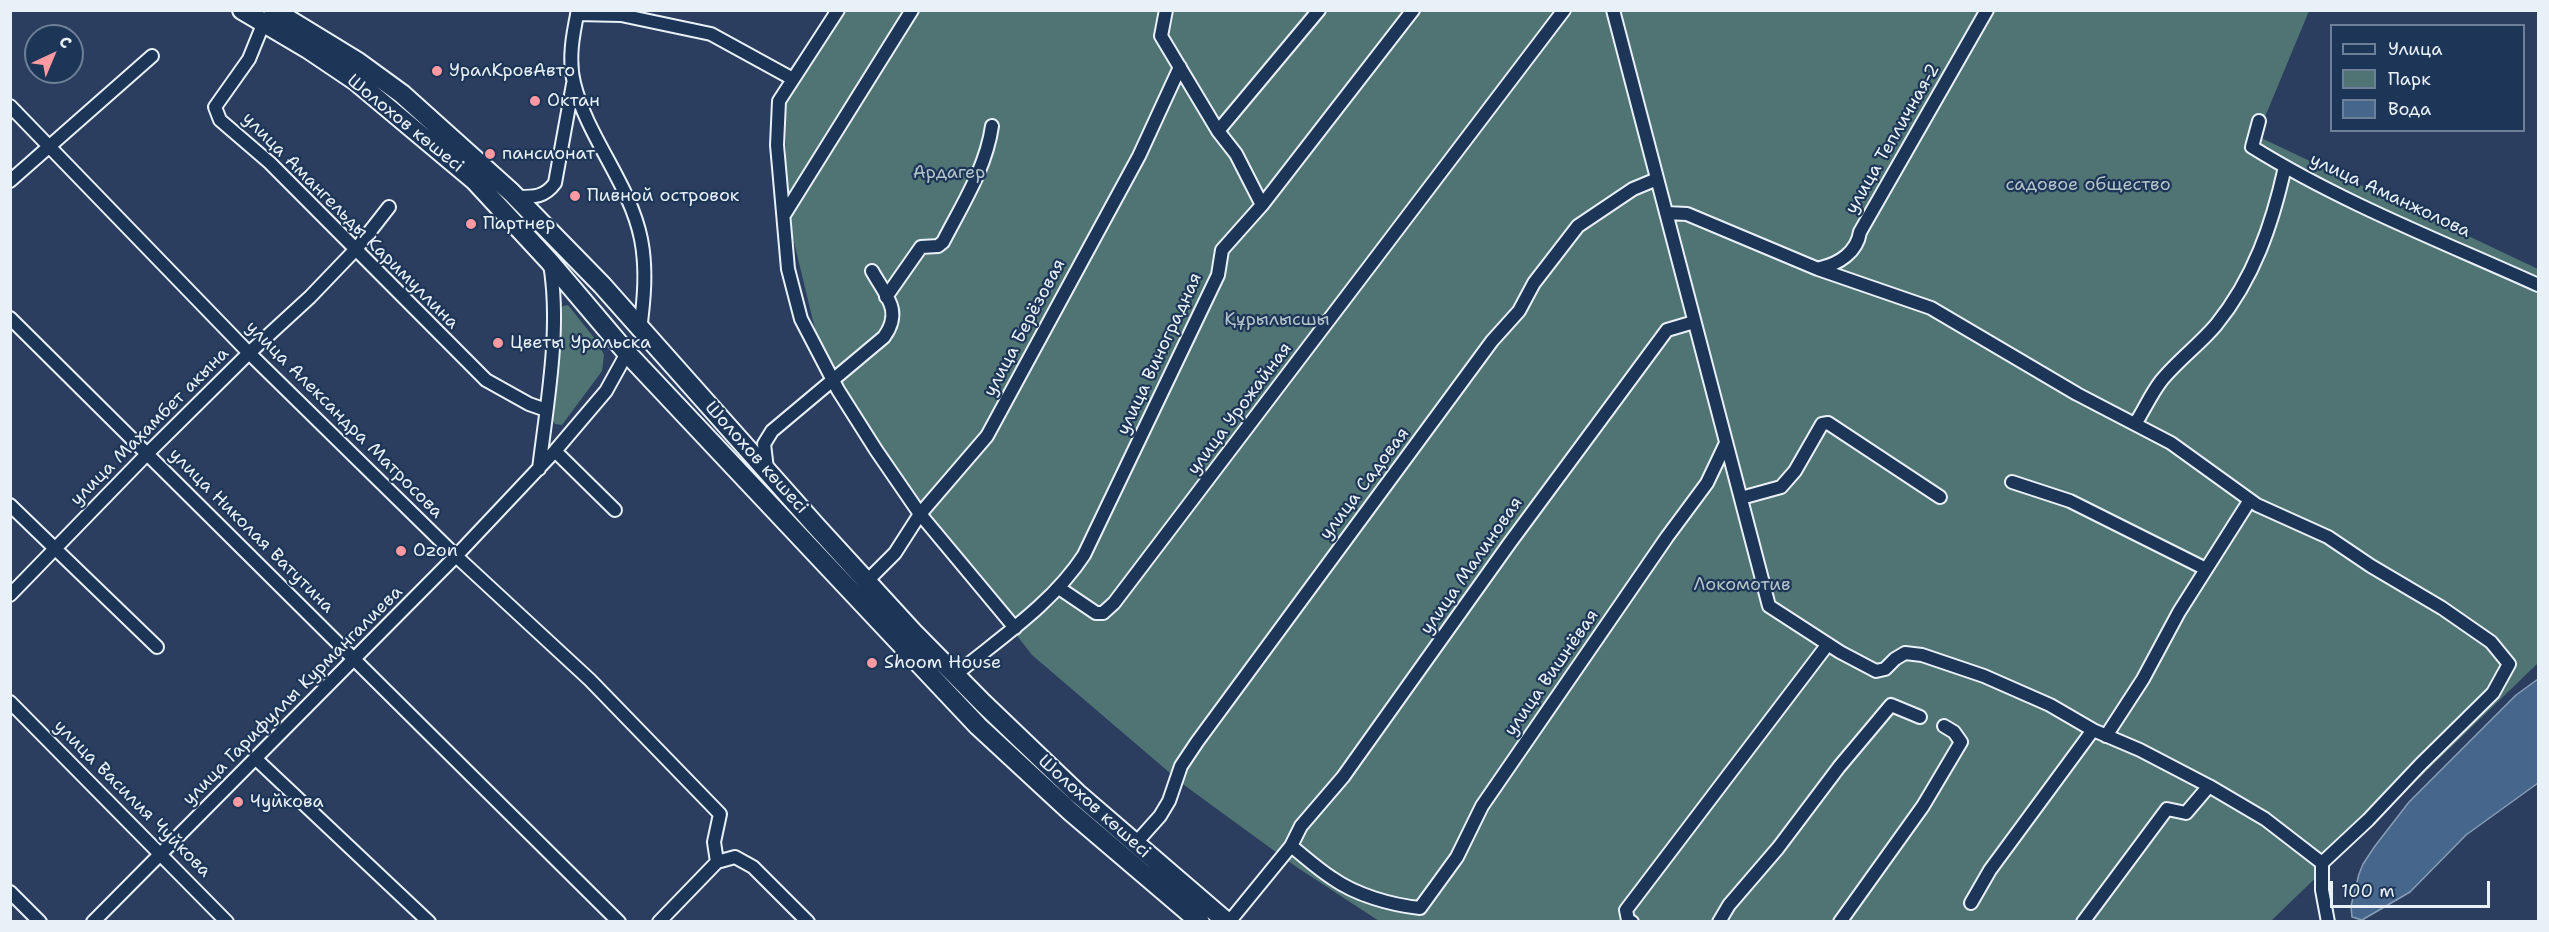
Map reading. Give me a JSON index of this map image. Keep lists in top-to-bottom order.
{
  "streets": {
    "highway": ["Шолохов көшесі"],
    "street": [
      "улица Тепличная-2",
      "улица Аманжолова",
      "улица Амангельды Каримуллина",
      "улица Берёзовая",
      "улица Виноградная",
      "улица Урожайная",
      "улица Александра Матросова",
      "улица Махамбет акына",
      "улица Садовая",
      "улица Николая Ватутина",
      "улица Малиновая",
      "улица Вишнёвая",
      "улица Гарифуллы Курмангалиева",
      "улица Василия Чуйкова"
    ]
  },
  "crossings": [
    ["Шолохов көшесі", "улица Амангельды Каримуллина"],
    ["Шолохов көшесі", "улица Берёзовая"],
    ["Шолохов көшесі", "улица Виноградная"],
    ["Шолохов көшесі", "улица Садовая"],
    ["Шолохов көшесі", "улица Малиновая"],
    ["Шолохов көшесі", "улица Гарифуллы Курмангалиева"],
    ["улица Амангельды Каримуллина", "улица Махамбет акына"],
    ["улица Виноградная", "улица Урожайная"],
    ["улица Александра Матросова", "улица Махамбет акына"],
    ["улица Александра Матросова", "улица Гарифуллы Курмангалиева"],
    ["улица Махамбет акына", "улица Николая Ватутина"],
    ["улица Николая Ватутина", "улица Гарифуллы Курмангалиева"],
    ["улица Малиновая", "улица Вишнёвая"],
    ["улица Гарифуллы Курмангалиева", "улица Василия Чуйкова"]
  ],
  "parks": [
    "Ардагер",
    "садовое общество",
    "Құрылысшы",
    "Локомотив"
  ],
  "places": [
    "УралКровАвто",
    "Октан",
    "пансионат",
    "Пивной островок",
    "Партнер",
    "Цветы Уральска",
    "Ozon",
    "Shoom House",
    "Чуйкова"
  ],
  "legend": ["Улица", "Парк", "Вода"],
  "scale_bar": "100 m",
  "north": "top right"
}
